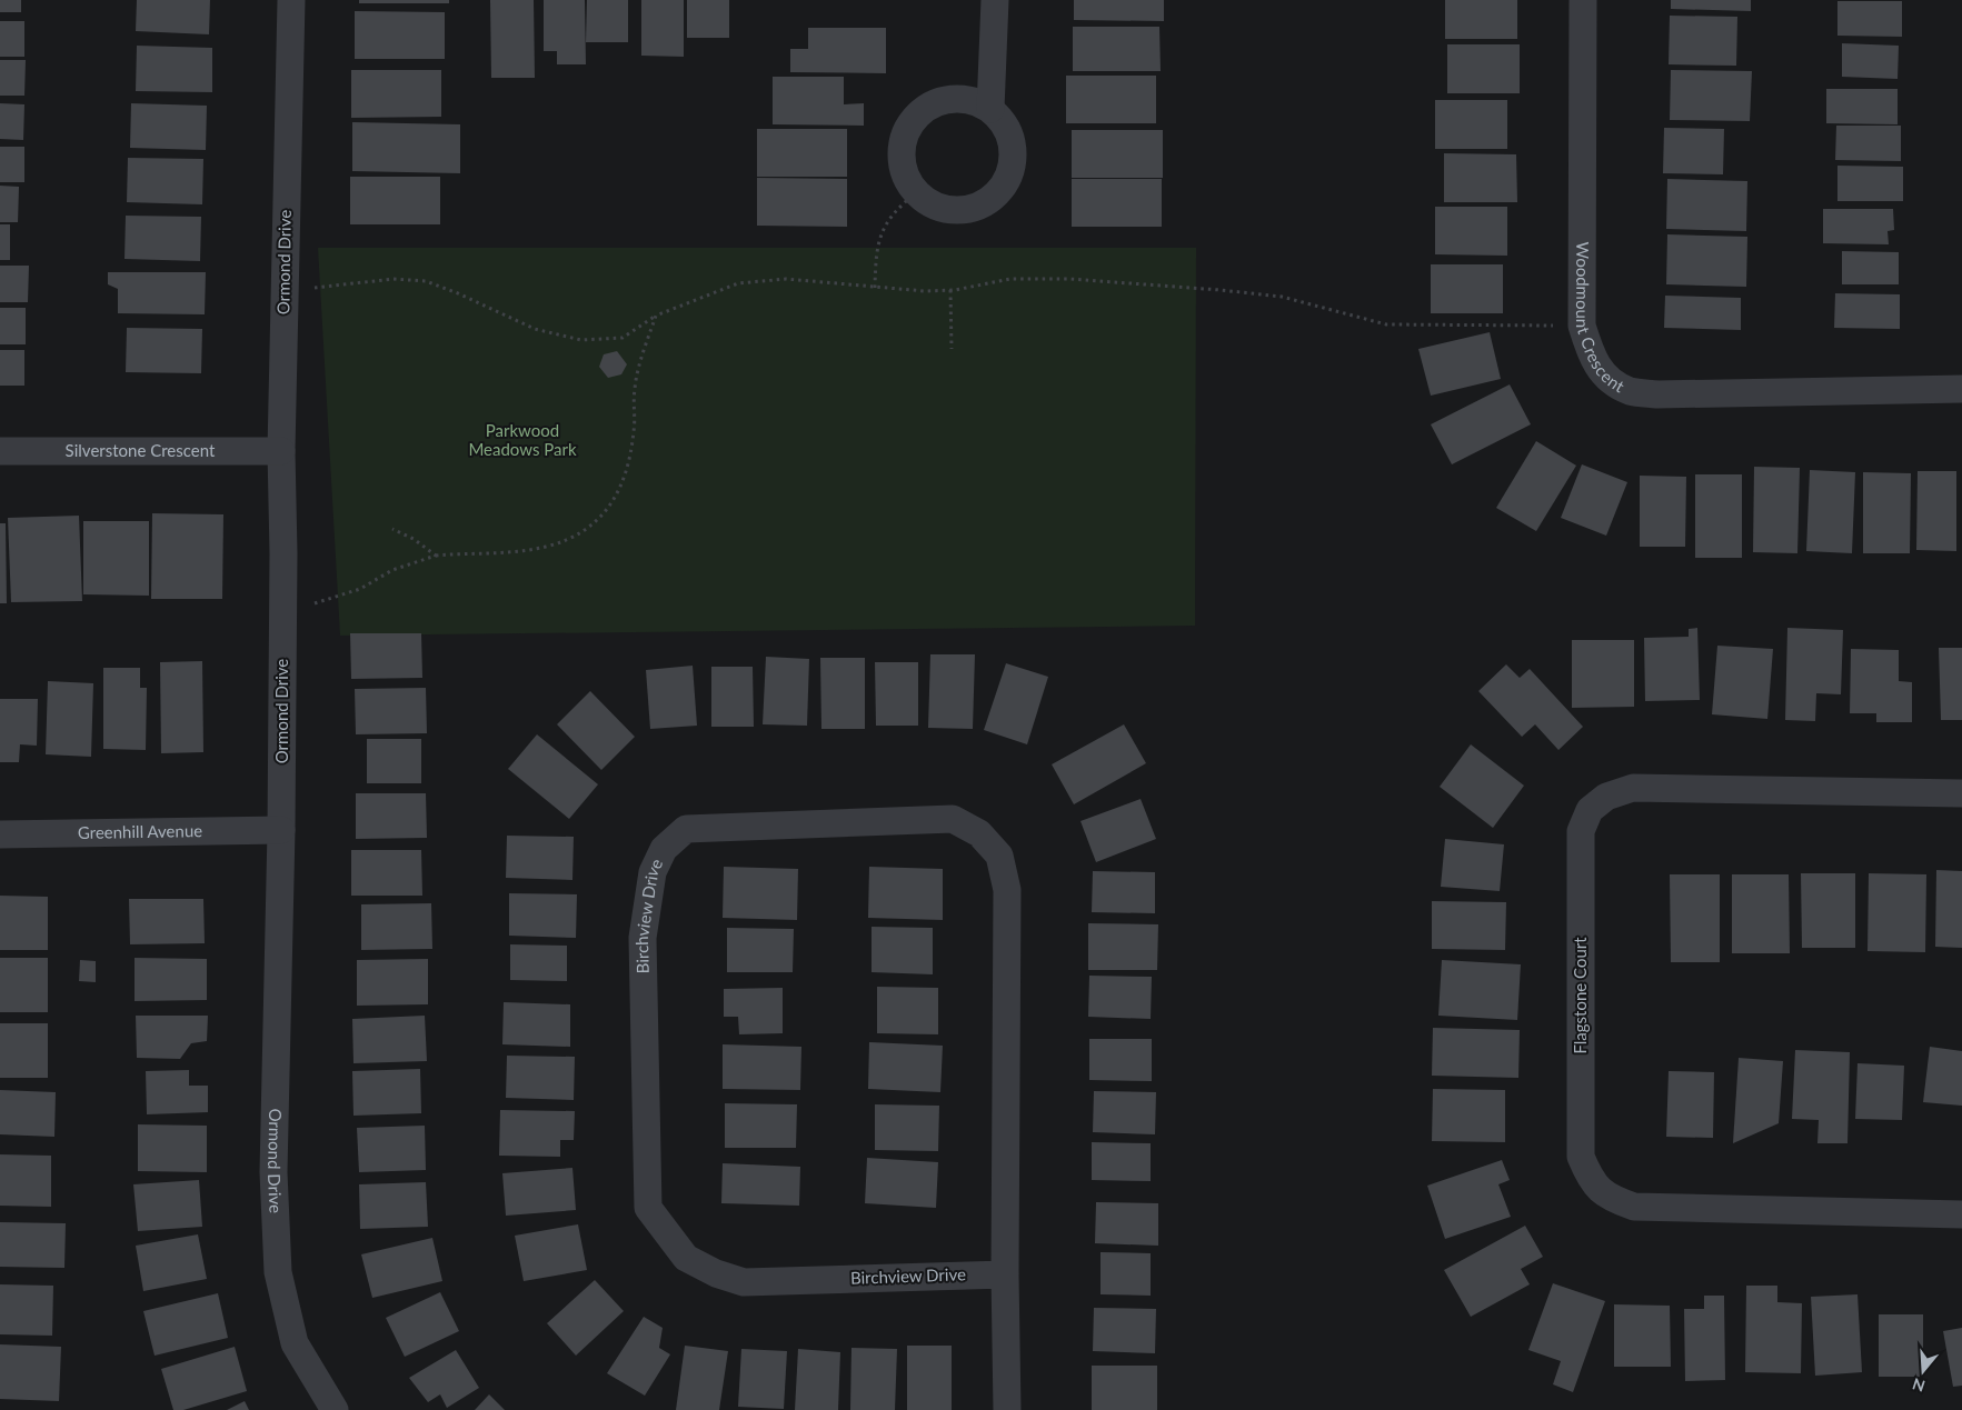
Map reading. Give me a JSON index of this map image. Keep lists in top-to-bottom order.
{
  "streets": {
    "street": [
      "Ormond Drive",
      "Woodmount Crescent",
      "Silverstone Crescent",
      "Greenhill Avenue",
      "Birchview Drive",
      "Flagstone Court"
    ]
  },
  "crossings": [
    ["Ormond Drive", "Silverstone Crescent"],
    ["Ormond Drive", "Greenhill Avenue"]
  ],
  "parks": ["Parkwood Meadows Park"],
  "north": "bottom"
}
